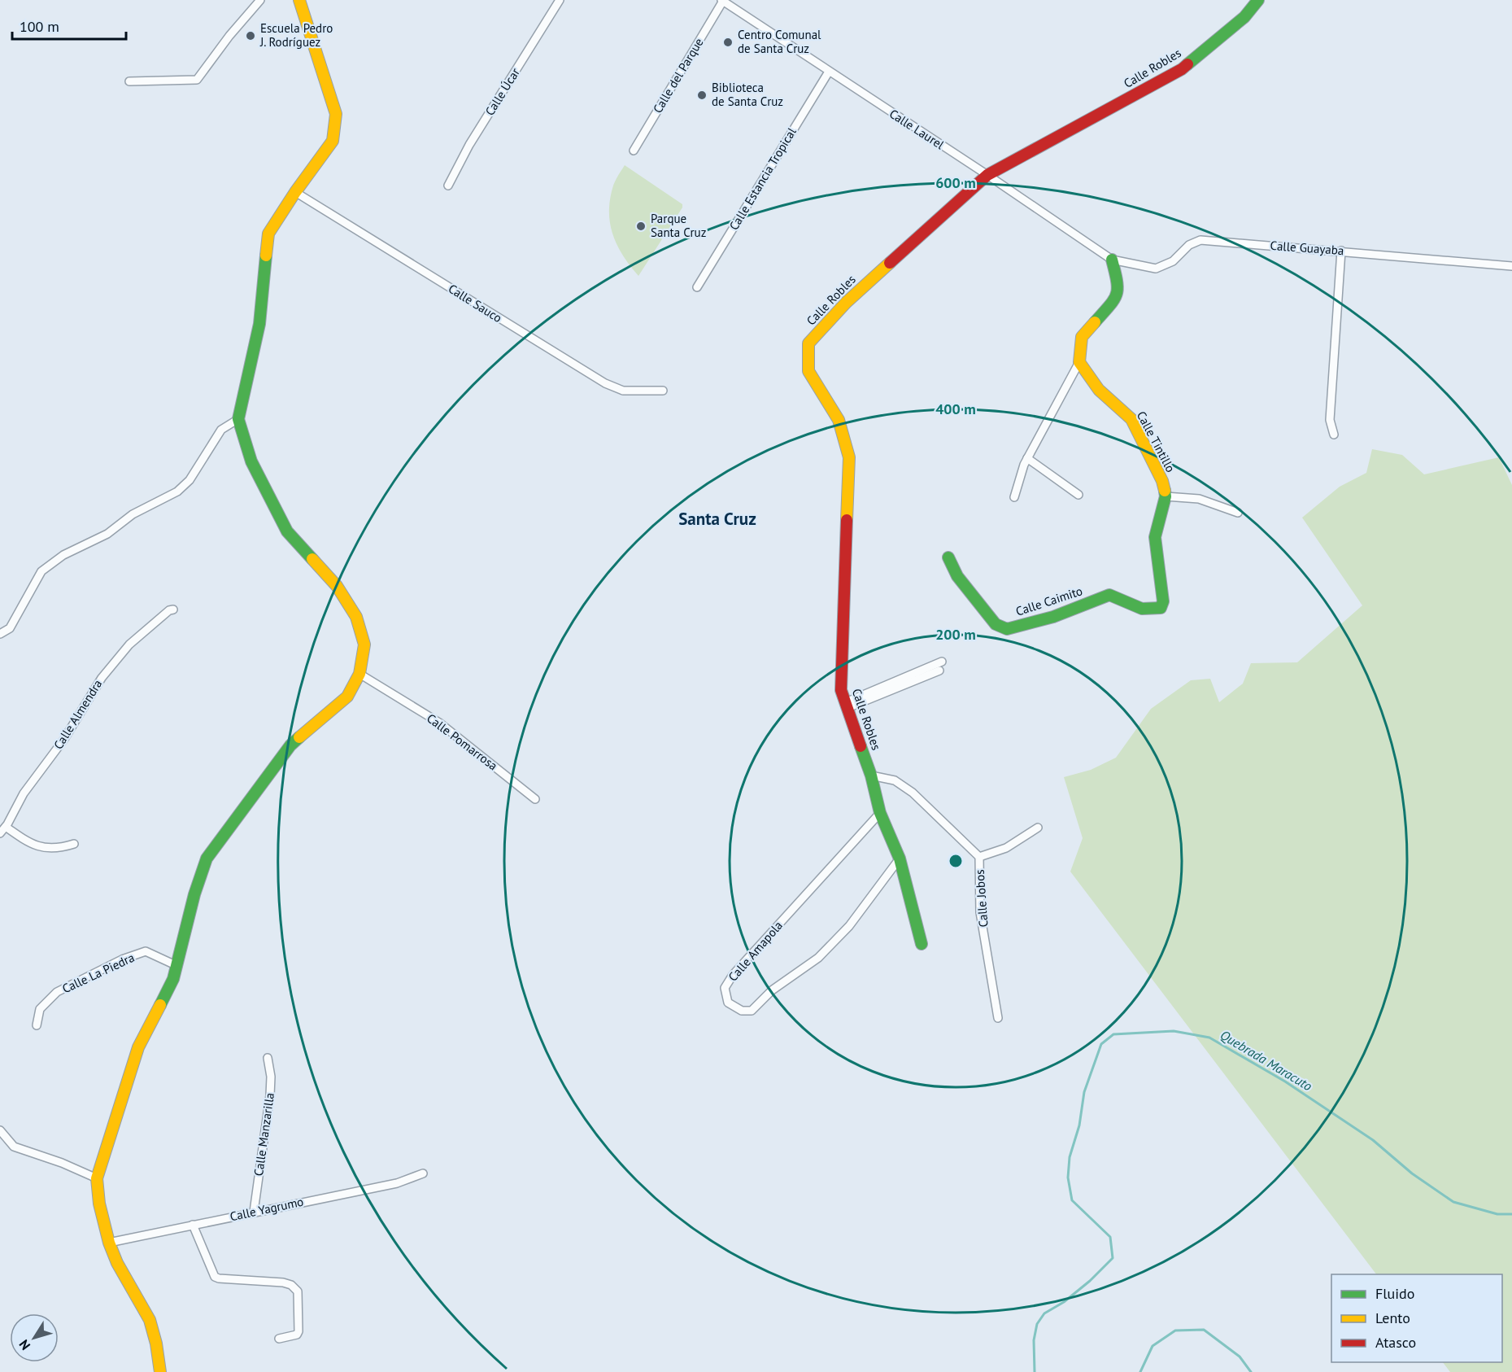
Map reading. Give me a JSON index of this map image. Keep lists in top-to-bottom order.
{
  "streets": {
    "street": [
      "Calle Robles",
      "Calle del Parque",
      "Calle Úcar",
      "Calle Laurel",
      "Calle Estancia Tropical",
      "Calle Guayaba",
      "Calle Sauco",
      "Calle Tintillo",
      "Calle Caimito",
      "Calle Almendra",
      "Calle Pomarrosa",
      "Calle Jobos",
      "Calle Amapola",
      "Calle La Piedra",
      "Calle Manzarilla",
      "Calle Yagrumo"
    ]
  },
  "crossings": [
    ["Calle Robles", "Calle Laurel"],
    ["Calle Robles", "Calle Jobos"],
    ["Calle Robles", "Calle Amapola"],
    ["Calle del Parque", "Calle Laurel"],
    ["Calle Laurel", "Calle Estancia Tropical"],
    ["Calle Laurel", "Calle Guayaba"],
    ["Calle Tintillo", "Calle Caimito"],
    ["Calle Manzarilla", "Calle Yagrumo"]
  ],
  "districts": ["Santa Cruz"],
  "water": ["Quebrada Maracuto"],
  "places": [
    "Escuela Pedro J. Rodríguez",
    "Centro Comunal de Santa Cruz",
    "Biblioteca de Santa Cruz",
    "Parque Santa Cruz"
  ],
  "legend": ["Fluido", "Lento", "Atasco"],
  "scale_bar": "100 m",
  "north": "bottom left",
  "rings": ["600 m", "400 m", "200 m"]
}
